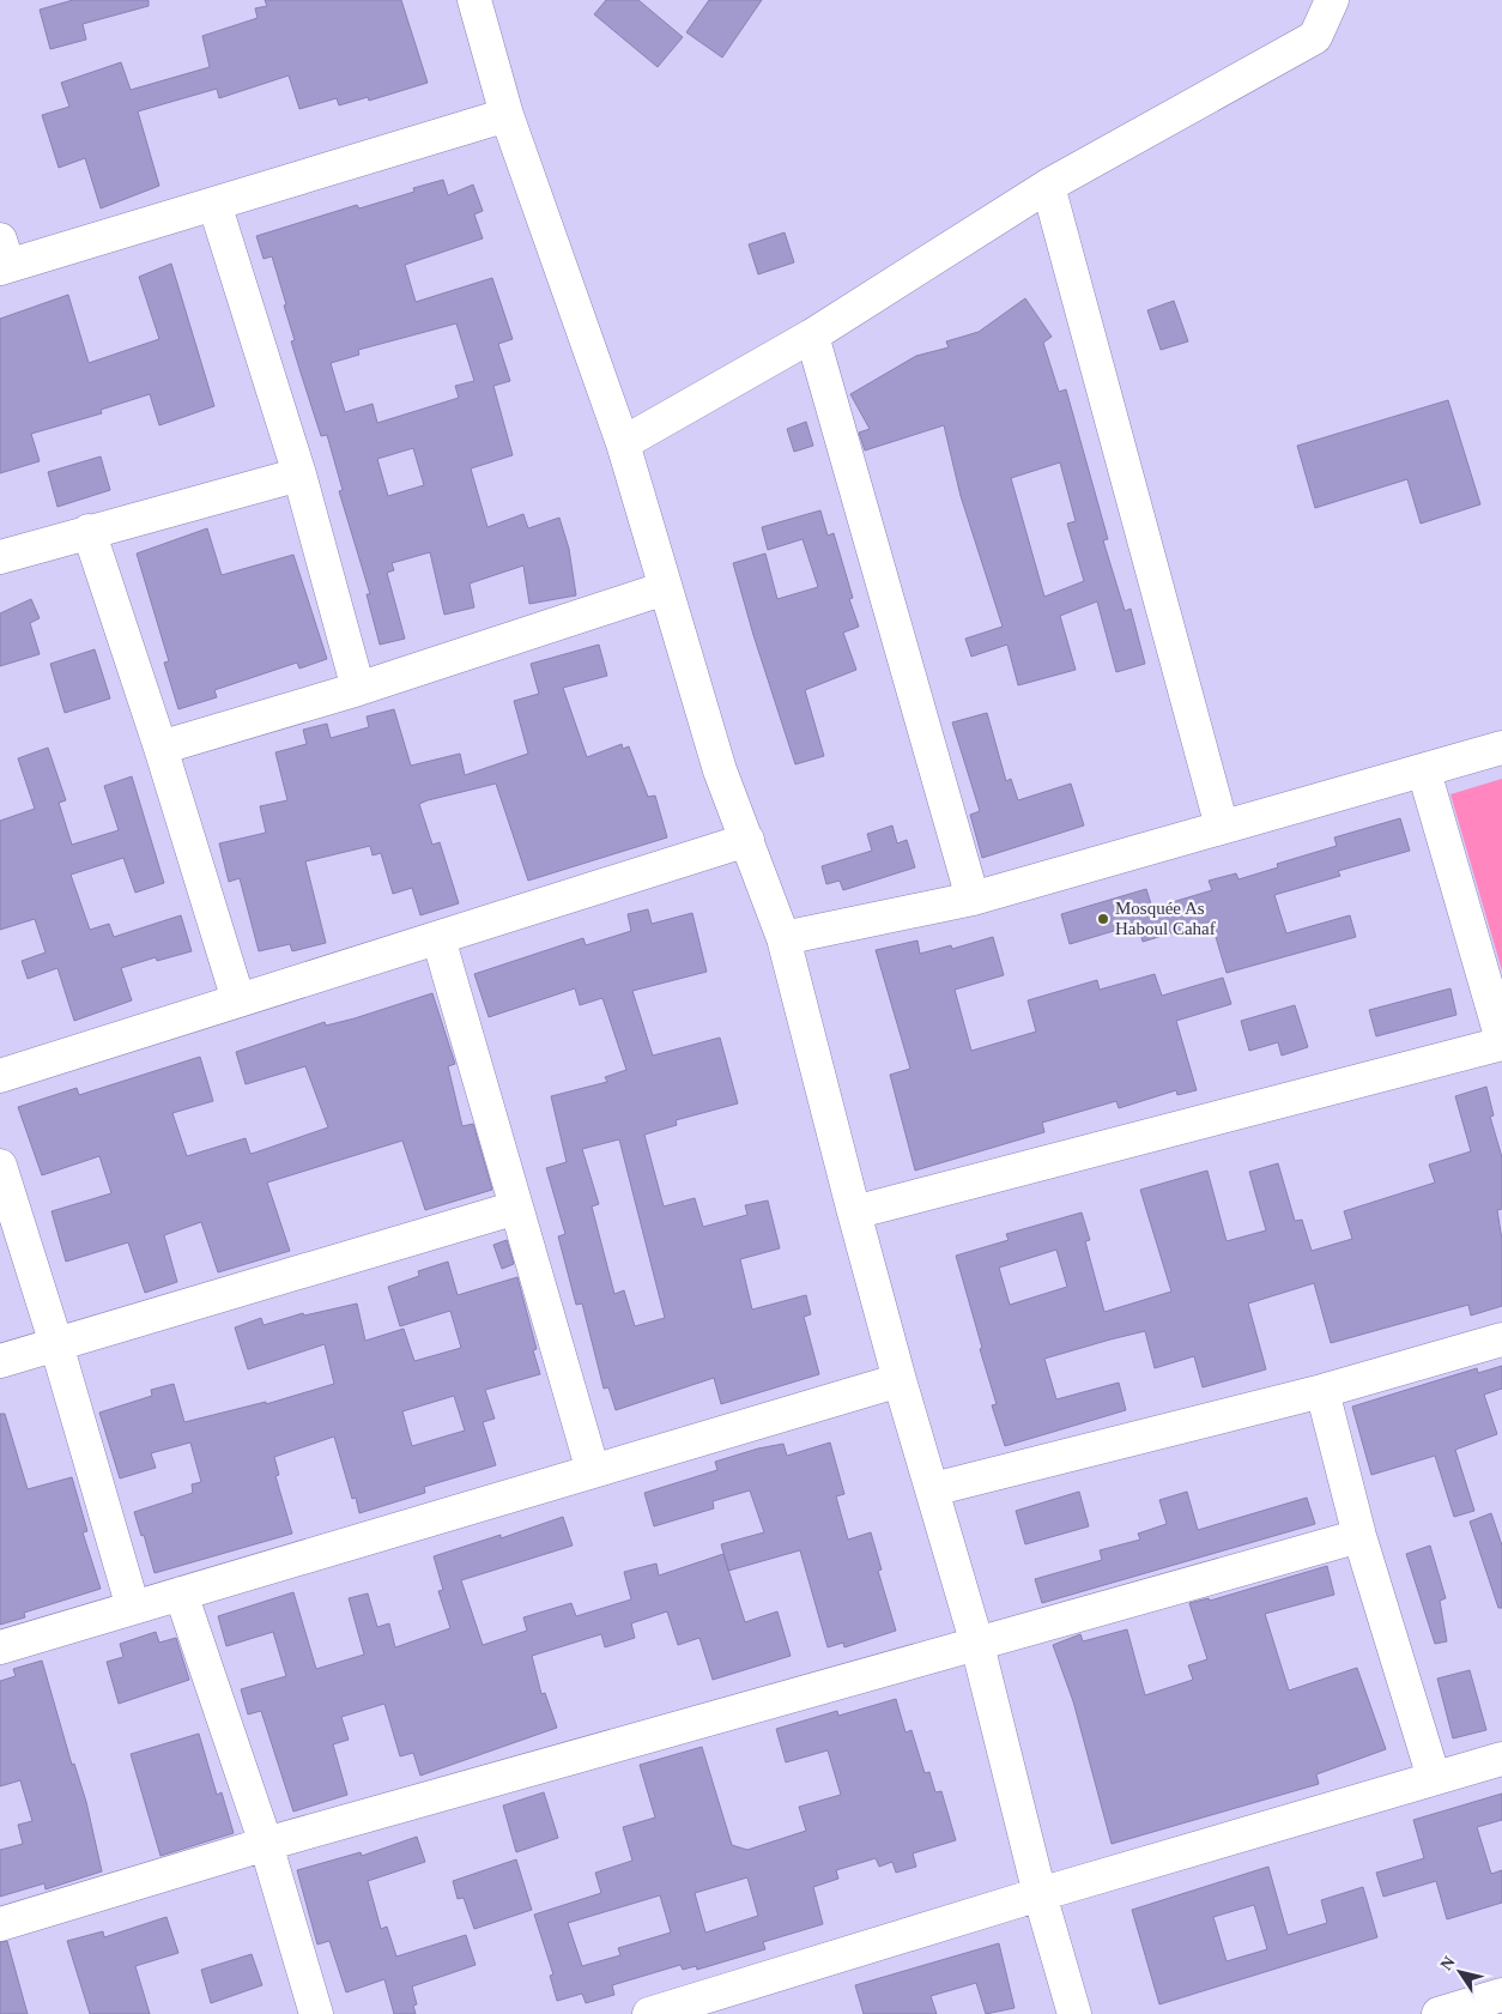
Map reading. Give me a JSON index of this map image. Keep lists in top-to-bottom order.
{
  "places": ["Mosquée As Haboul Cahaf"],
  "north": "top left"
}
